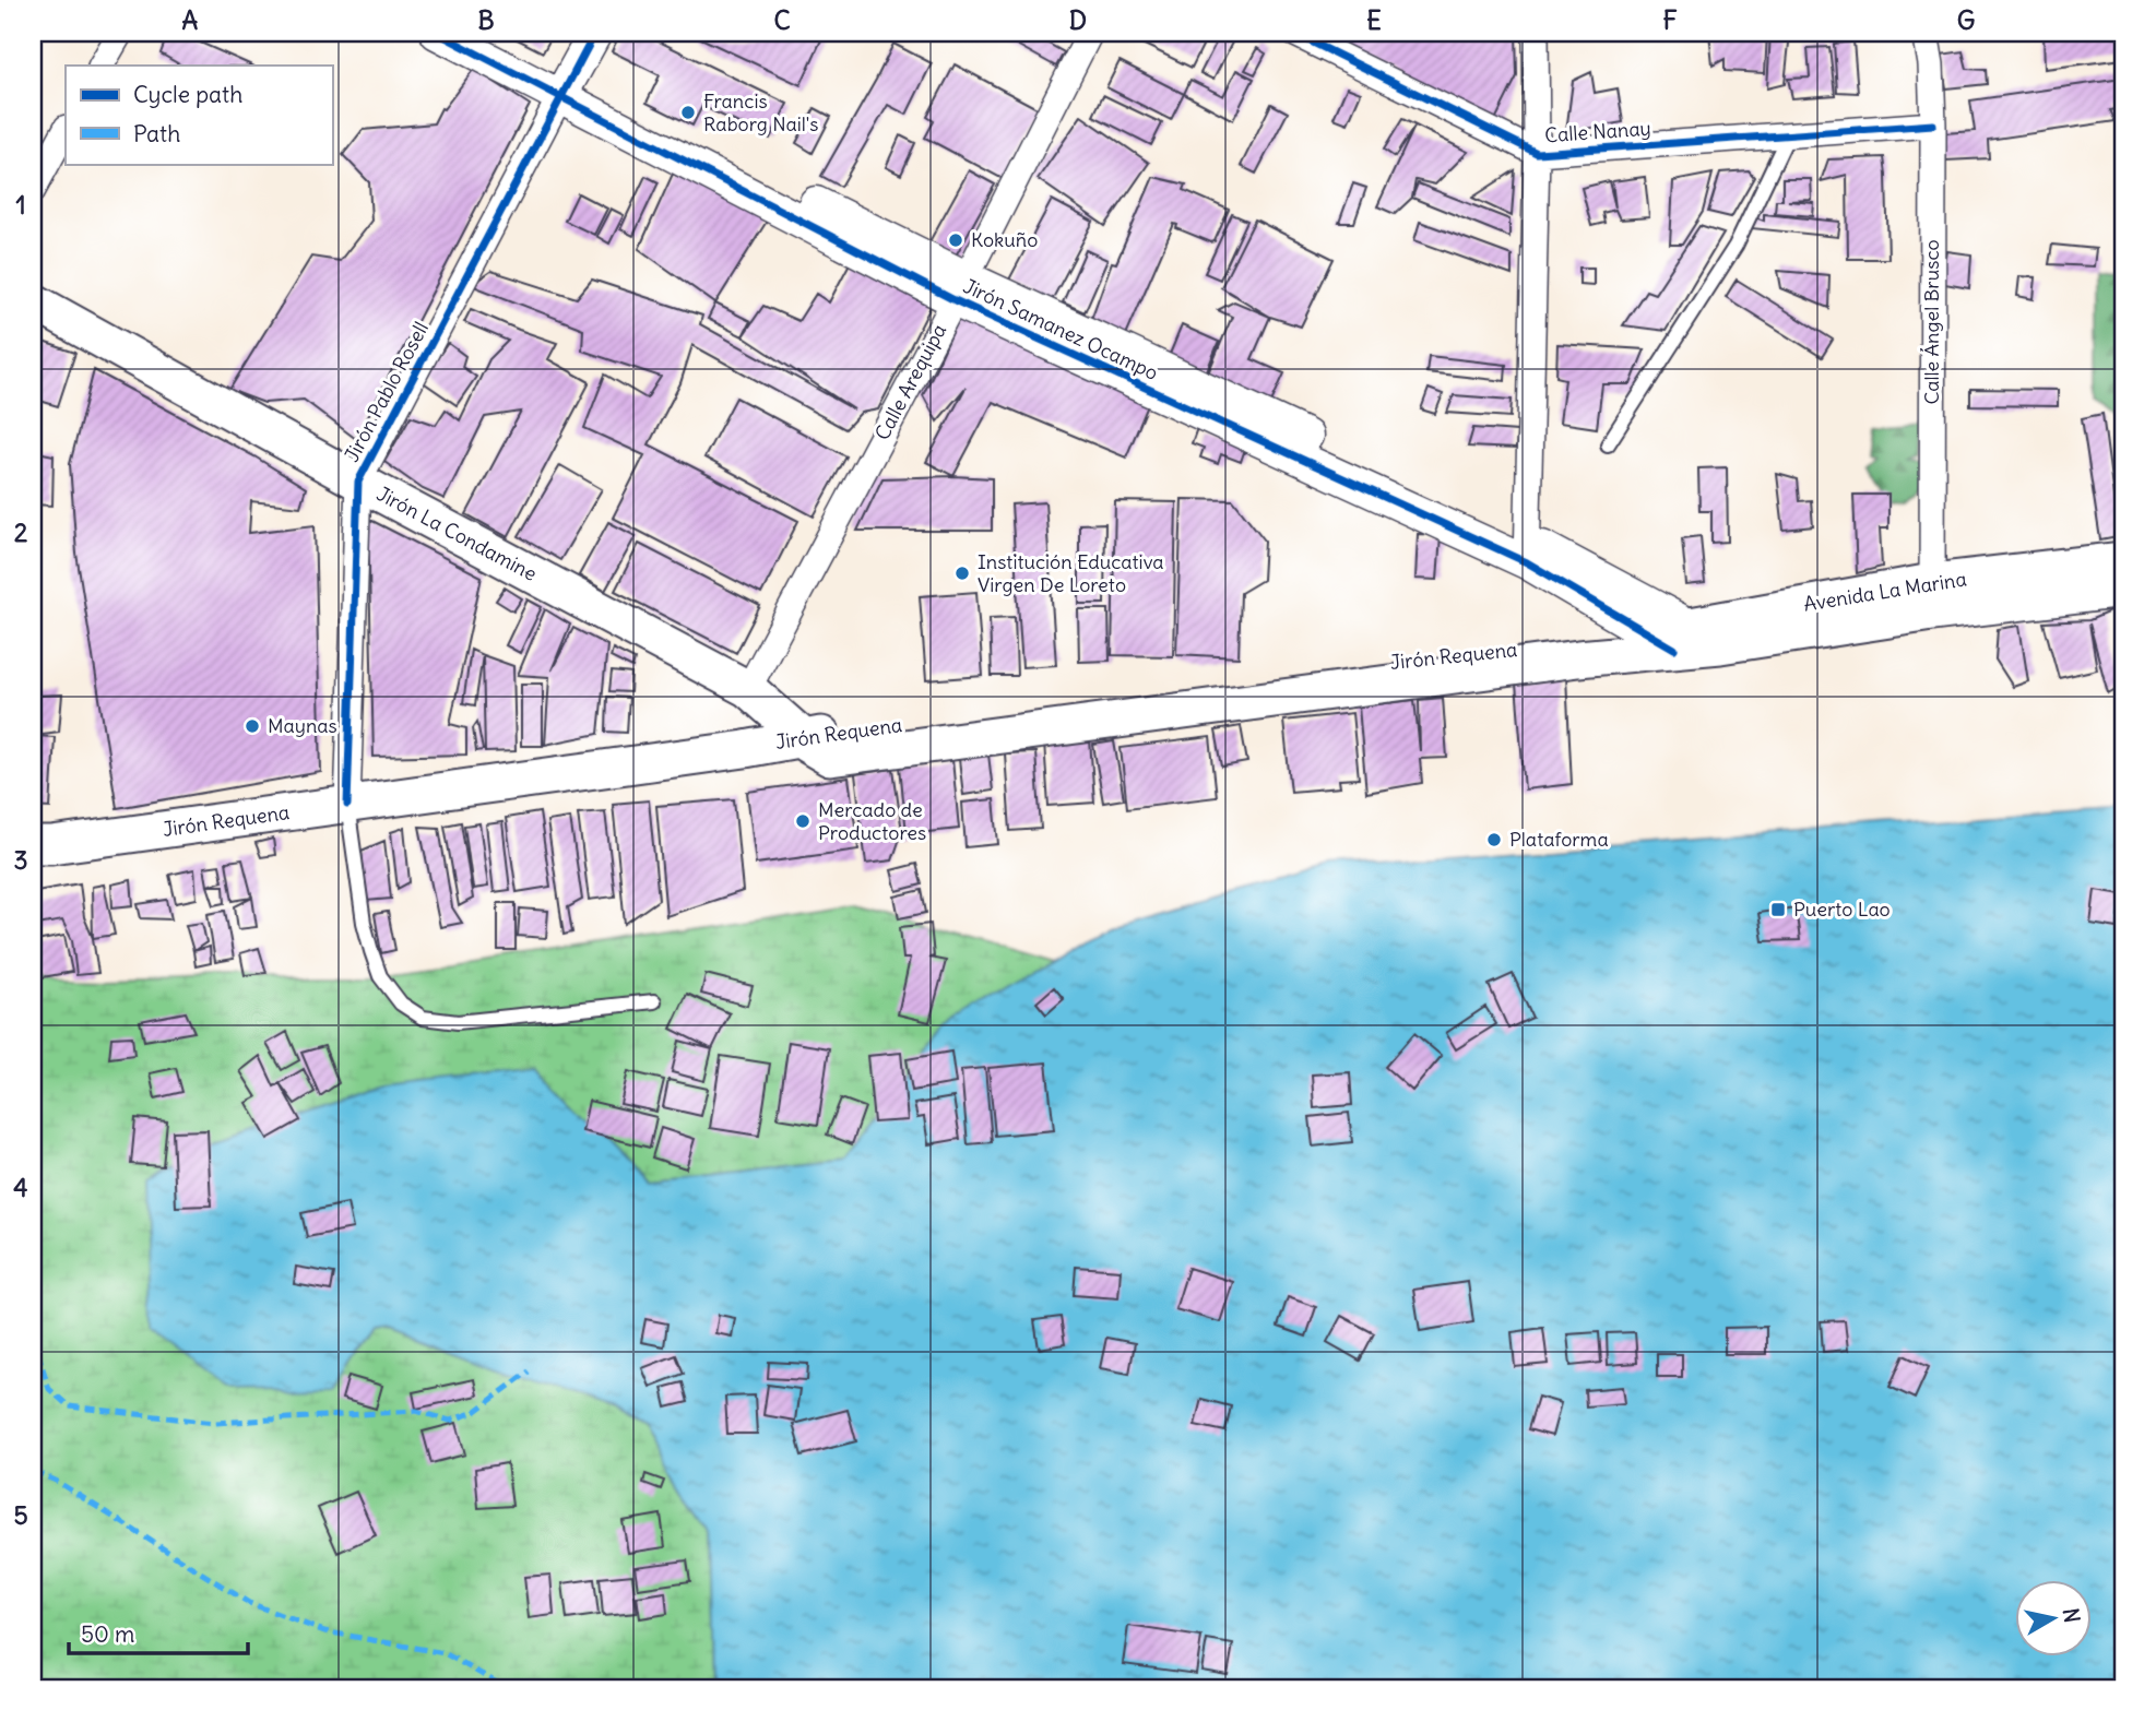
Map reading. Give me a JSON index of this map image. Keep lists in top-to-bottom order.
{
  "streets": {
    "main road": ["Jirón La Condamine", "Avenida La Marina", "Jirón Requena"],
    "street": [
      "Calle Nanay",
      "Calle Ángel Brusco",
      "Jirón Samanez Ocampo",
      "Calle Arequipa",
      "Jirón Pablo Rosell"
    ]
  },
  "crossings": [
    ["Calle Nanay", "Calle Ángel Brusco"],
    ["Calle Ángel Brusco", "Avenida La Marina"],
    ["Jirón Samanez Ocampo", "Calle Arequipa"],
    ["Jirón Samanez Ocampo", "Jirón Pablo Rosell"],
    ["Jirón Samanez Ocampo", "Avenida La Marina"],
    ["Jirón Samanez Ocampo", "Jirón Requena"],
    ["Calle Arequipa", "Jirón La Condamine"],
    ["Jirón Pablo Rosell", "Jirón La Condamine"],
    ["Jirón Pablo Rosell", "Jirón Requena"],
    ["Jirón La Condamine", "Jirón Requena"],
    ["Avenida La Marina", "Jirón Requena"]
  ],
  "places": {
    "other": [
      "Francis Raborg Nail's",
      "Kokuño",
      "Institución Educativa Virgen De Loreto",
      "Maynas",
      "Mercado de Productores",
      "Plataforma"
    ],
    "transit": ["Puerto Lao"]
  },
  "legend": ["Cycle path", "Path"],
  "scale_bar": "50 m",
  "north": "right",
  "grid": {
    "columns": [
      "A",
      "B",
      "C",
      "D",
      "E",
      "F",
      "G"
    ],
    "rows": [
      "1",
      "2",
      "3",
      "4",
      "5"
    ]
  }
}
